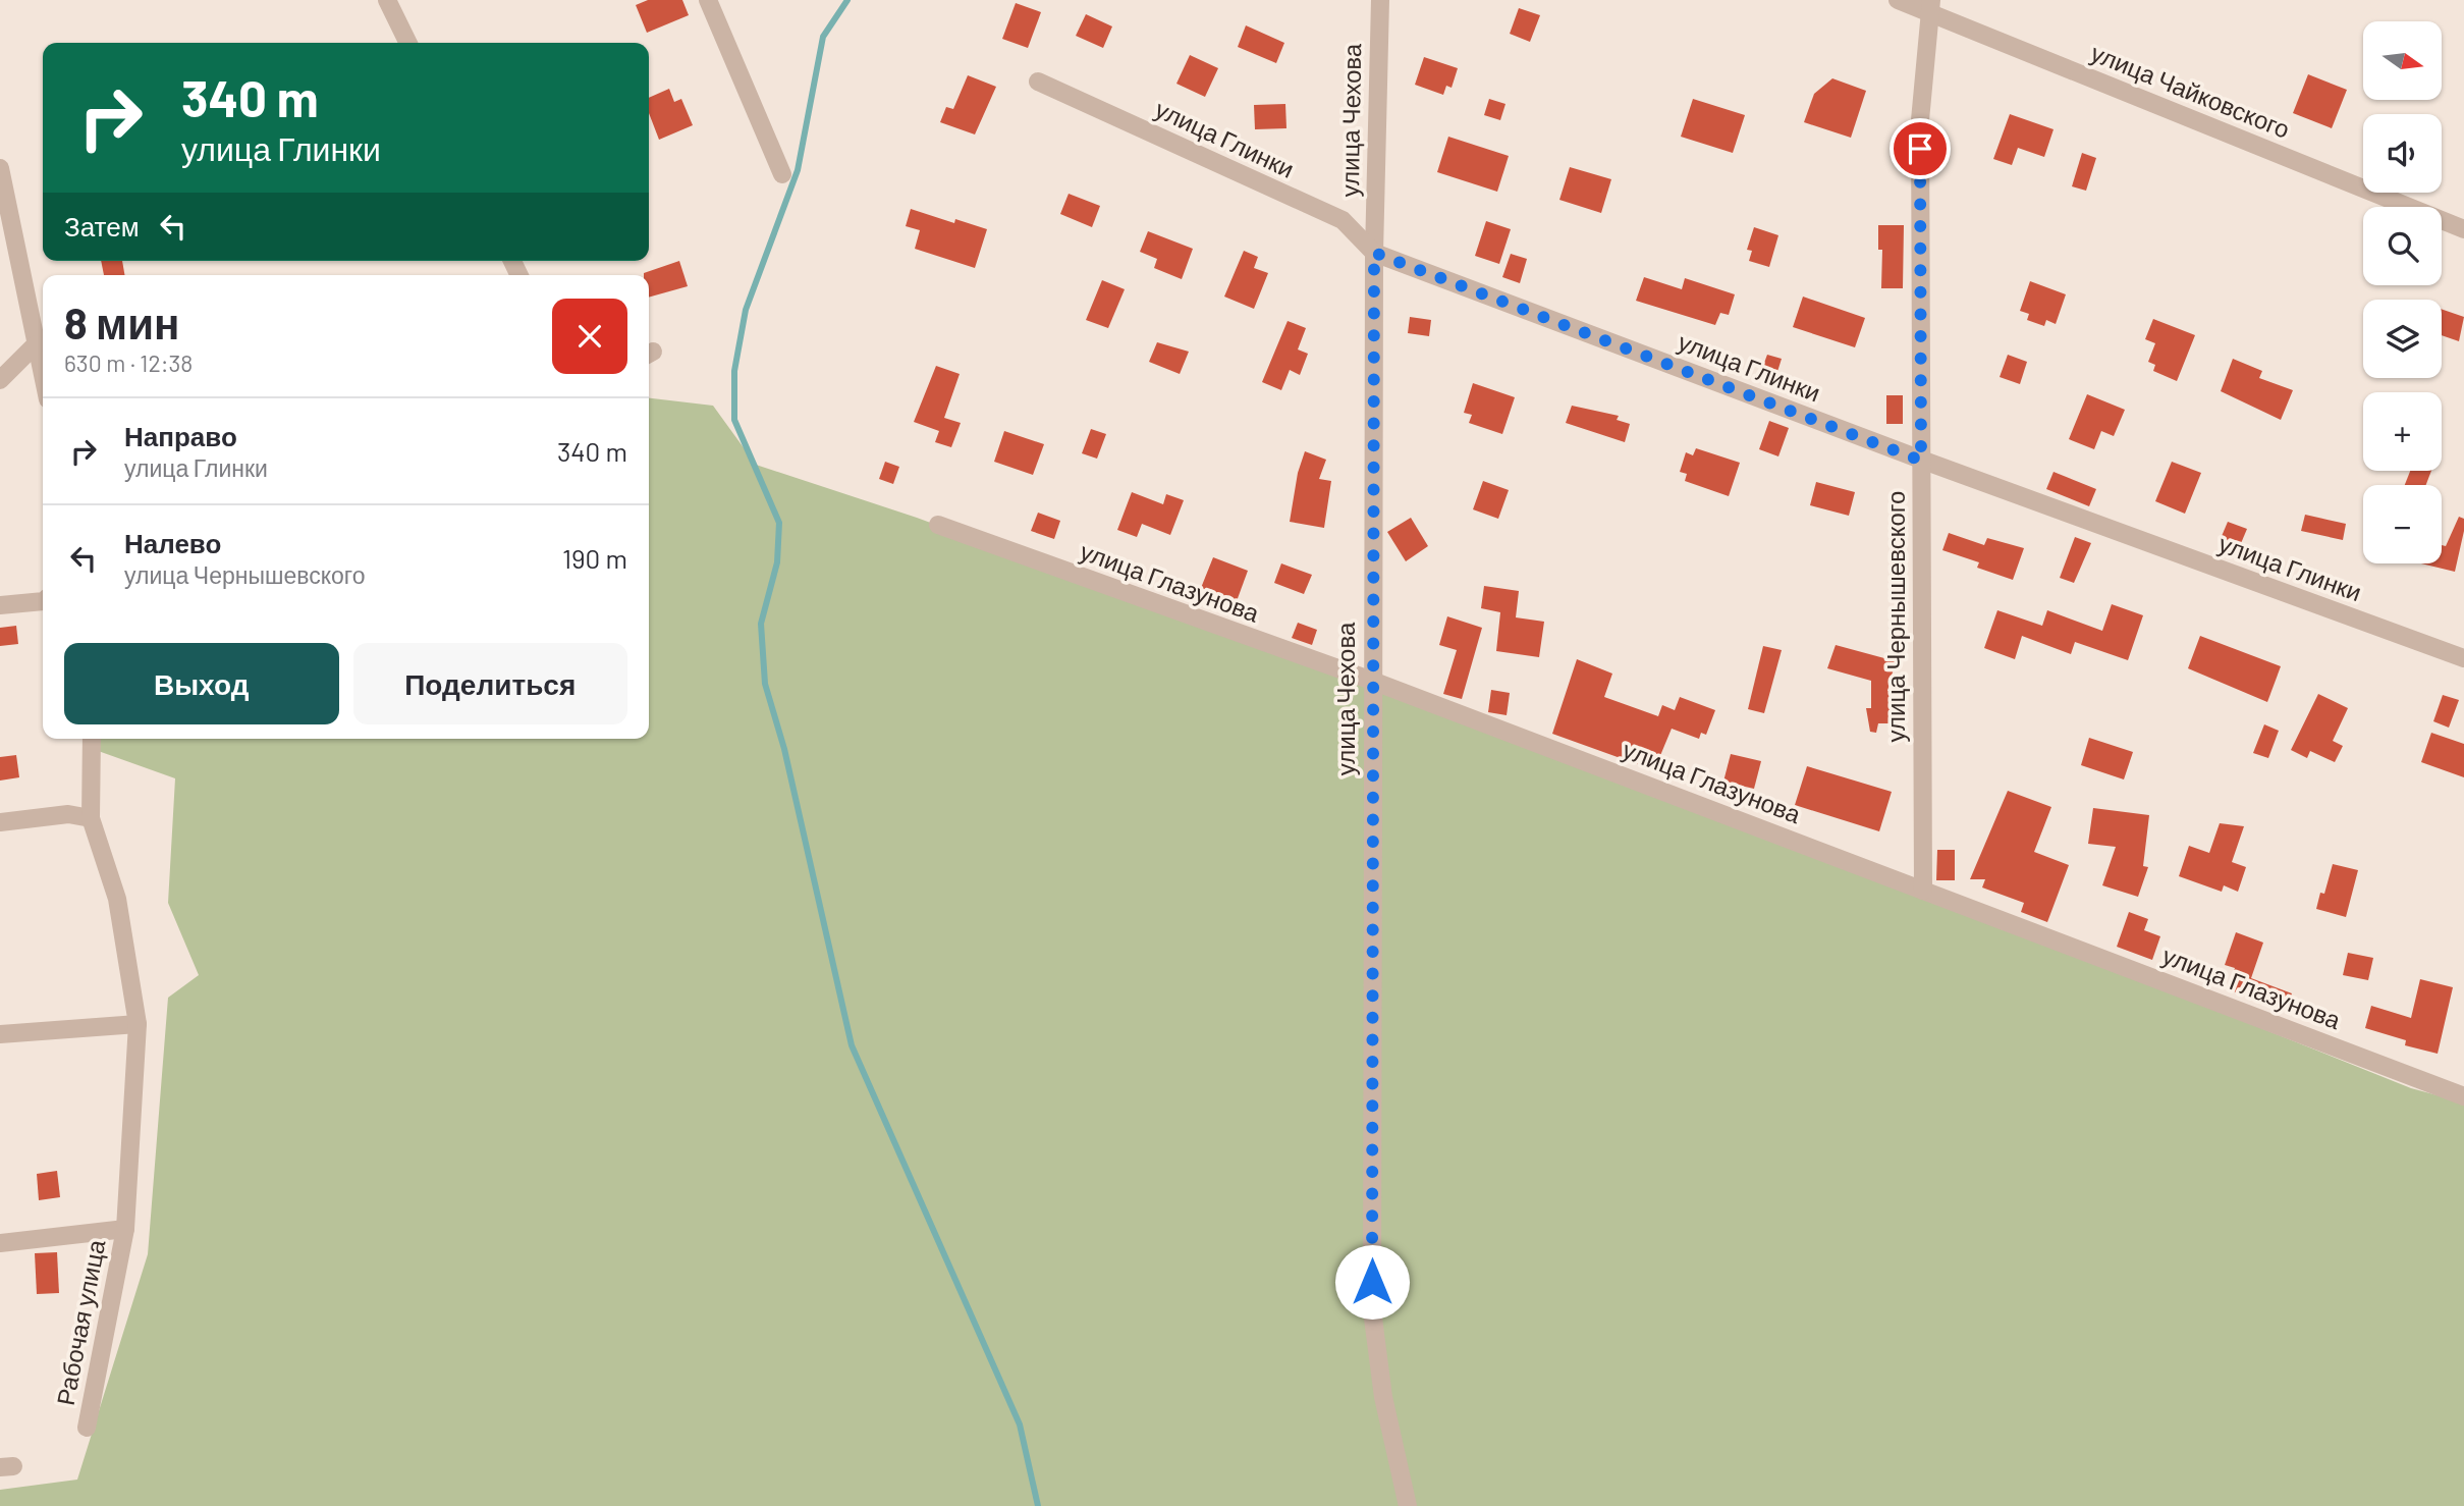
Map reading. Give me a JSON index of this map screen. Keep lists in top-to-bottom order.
{
  "streets": {
    "street": [
      "улица Чайковского",
      "улица Чехова",
      "улица Глинки",
      "улица Глазунова",
      "улица Чернышевского",
      "Рабочая улица"
    ]
  },
  "crossings": [
    ["улица Чайковского", "улица Чернышевского"],
    ["улица Чехова", "улица Глинки"],
    ["улица Чехова", "улица Глазунова"],
    ["улица Глинки", "улица Чернышевского"],
    ["улица Глазунова", "улица Чернышевского"]
  ],
  "north": "right",
  "page": {
    "map_buttons": ["+", "−"],
    "turn": ["340 m", "улица Глинки"],
    "then": "Затем",
    "heading": ["8 мин", "630 m · 12:38"],
    "list": [
      {
        "name": "Направо",
        "note": "улица Глинки",
        "value": "340 m"
      },
      {
        "name": "Налево",
        "note": "улица Чернышевского",
        "value": "190 m"
      }
    ],
    "buttons": ["Выход", "Поделиться"]
  }
}
